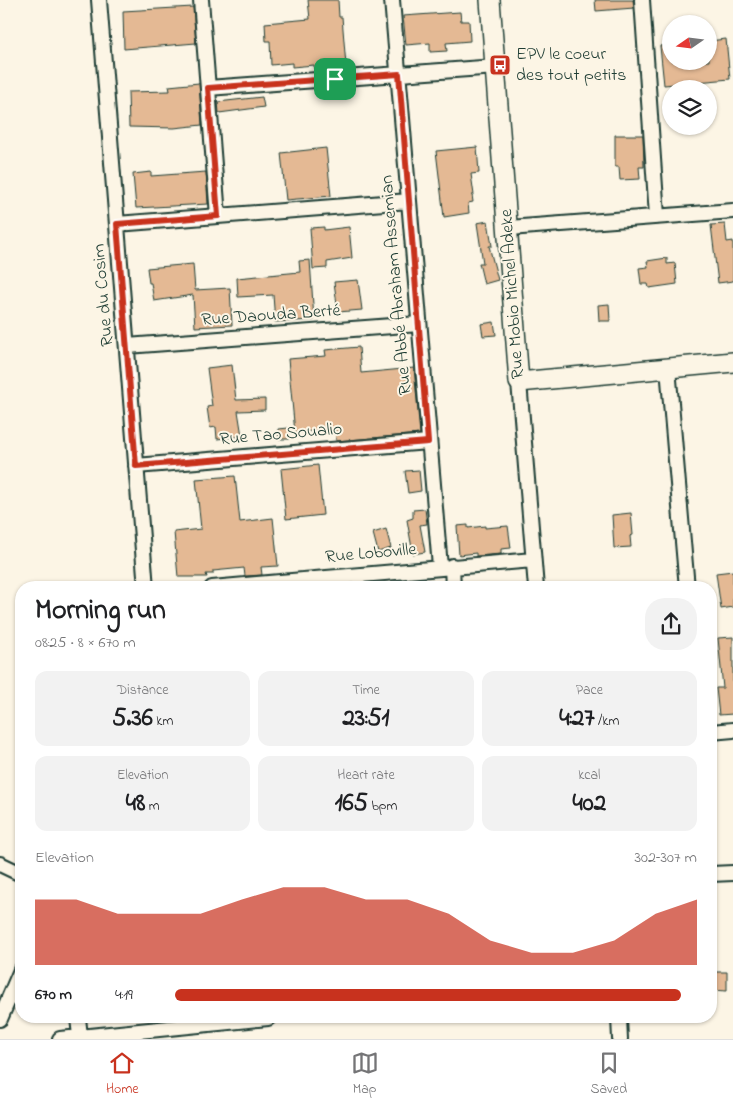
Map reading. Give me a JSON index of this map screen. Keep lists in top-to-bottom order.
{
  "streets": {
    "street": [
      "Rue Abbé Abraham Assemian",
      "Rue Mobio Michel Adeke",
      "Rue du Cosim",
      "Rue Daouda Berté",
      "Rue Tao Soualio",
      "Rue Loboville"
    ]
  },
  "crossings": [
    ["Rue Abbé Abraham Assemian", "Rue Daouda Berté"],
    ["Rue Abbé Abraham Assemian", "Rue Tao Soualio"],
    ["Rue Abbé Abraham Assemian", "Rue Loboville"],
    ["Rue Mobio Michel Adeke", "Rue Loboville"],
    ["Rue du Cosim", "Rue Daouda Berté"],
    ["Rue du Cosim", "Rue Tao Soualio"]
  ],
  "places": {
    "bus stop": ["EPV le coeur des tout petits"]
  },
  "north": "left",
  "page": {
    "heading": ["Morning run", "08:25 · 8 × 670 m"],
    "stats": [
      ["Distance", "5.36 km"],
      ["Time", "23:51"],
      ["Pace", "4:27 /km"],
      ["Elevation", "48 m"],
      ["Heart rate", "165 bpm"],
      ["kcal", "402"]
    ],
    "chart": ["Elevation", "302–307 m"],
    "list": [
      {
        "name": "670 m",
        "note": "4:19"
      }
    ],
    "tabs": ["Home", "Map", "Saved"]
  }
}
